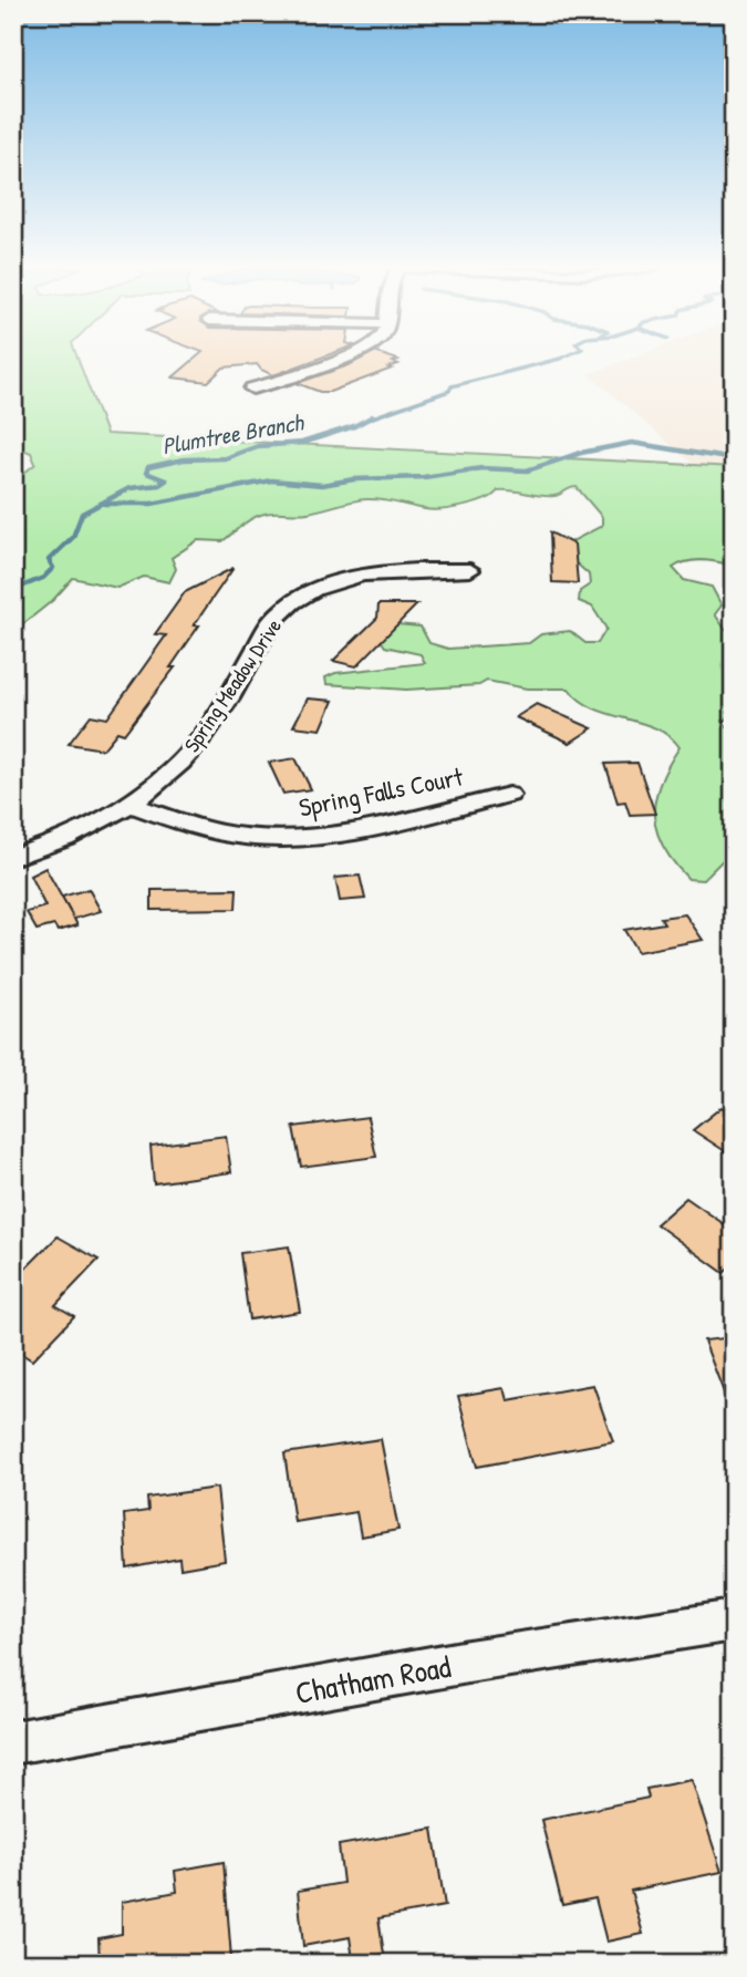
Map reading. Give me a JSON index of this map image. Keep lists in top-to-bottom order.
{
  "streets": {
    "street": ["Spring Meadow Drive", "Spring Falls Court", "Chatham Road"]
  },
  "crossings": [
    ["Spring Meadow Drive", "Spring Falls Court"]
  ],
  "water": ["Plumtree Branch"]
}
